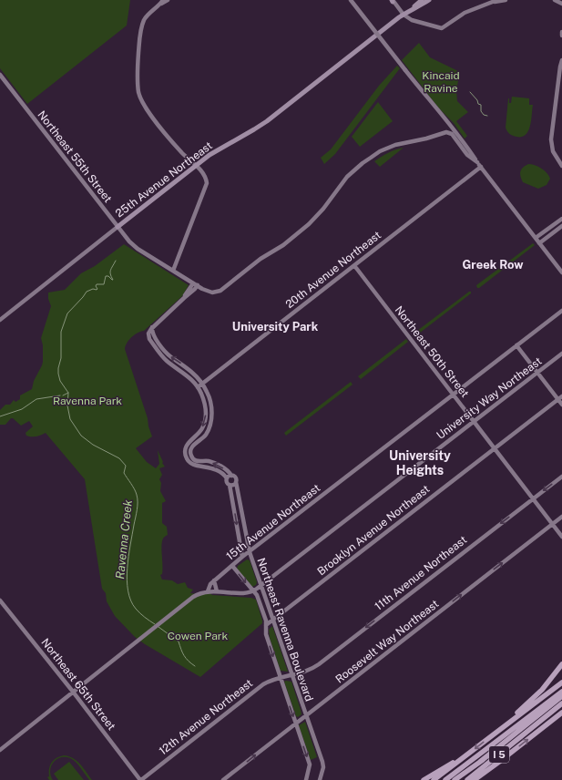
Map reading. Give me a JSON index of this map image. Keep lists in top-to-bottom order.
{
  "streets": {
    "highway": ["I 5"],
    "main road": [
      "Northeast 55th Street",
      "25th Avenue Northeast",
      "20th Avenue Northeast",
      "Northeast 50th Street",
      "University Way Northeast",
      "15th Avenue Northeast",
      "Brooklyn Avenue Northeast",
      "11th Avenue Northeast",
      "Northeast Ravenna Boulevard",
      "Roosevelt Way Northeast",
      "Northeast 65th Street",
      "12th Avenue Northeast"
    ]
  },
  "crossings": [
    ["Northeast 55th Street", "25th Avenue Northeast"],
    ["20th Avenue Northeast", "Northeast 50th Street"],
    ["Northeast 50th Street", "University Way Northeast"],
    ["Northeast 50th Street", "15th Avenue Northeast"],
    ["Northeast 50th Street", "Brooklyn Avenue Northeast"],
    ["Northeast 50th Street", "11th Avenue Northeast"],
    ["Northeast 50th Street", "Roosevelt Way Northeast"],
    ["University Way Northeast", "Northeast Ravenna Boulevard"],
    ["15th Avenue Northeast", "Northeast Ravenna Boulevard"],
    ["Brooklyn Avenue Northeast", "Northeast Ravenna Boulevard"],
    ["11th Avenue Northeast", "Northeast Ravenna Boulevard"],
    ["11th Avenue Northeast", "12th Avenue Northeast"],
    ["Northeast Ravenna Boulevard", "Roosevelt Way Northeast"],
    ["Northeast Ravenna Boulevard", "12th Avenue Northeast"],
    ["Northeast 65th Street", "12th Avenue Northeast"]
  ],
  "one_way": ["11th Avenue Northeast", "Roosevelt Way Northeast"],
  "districts": ["Greek Row", "University Park", "University Heights"],
  "water": ["Ravenna Creek"],
  "parks": ["Kincaid Ravine", "Ravenna Park", "Cowen Park"]
}
